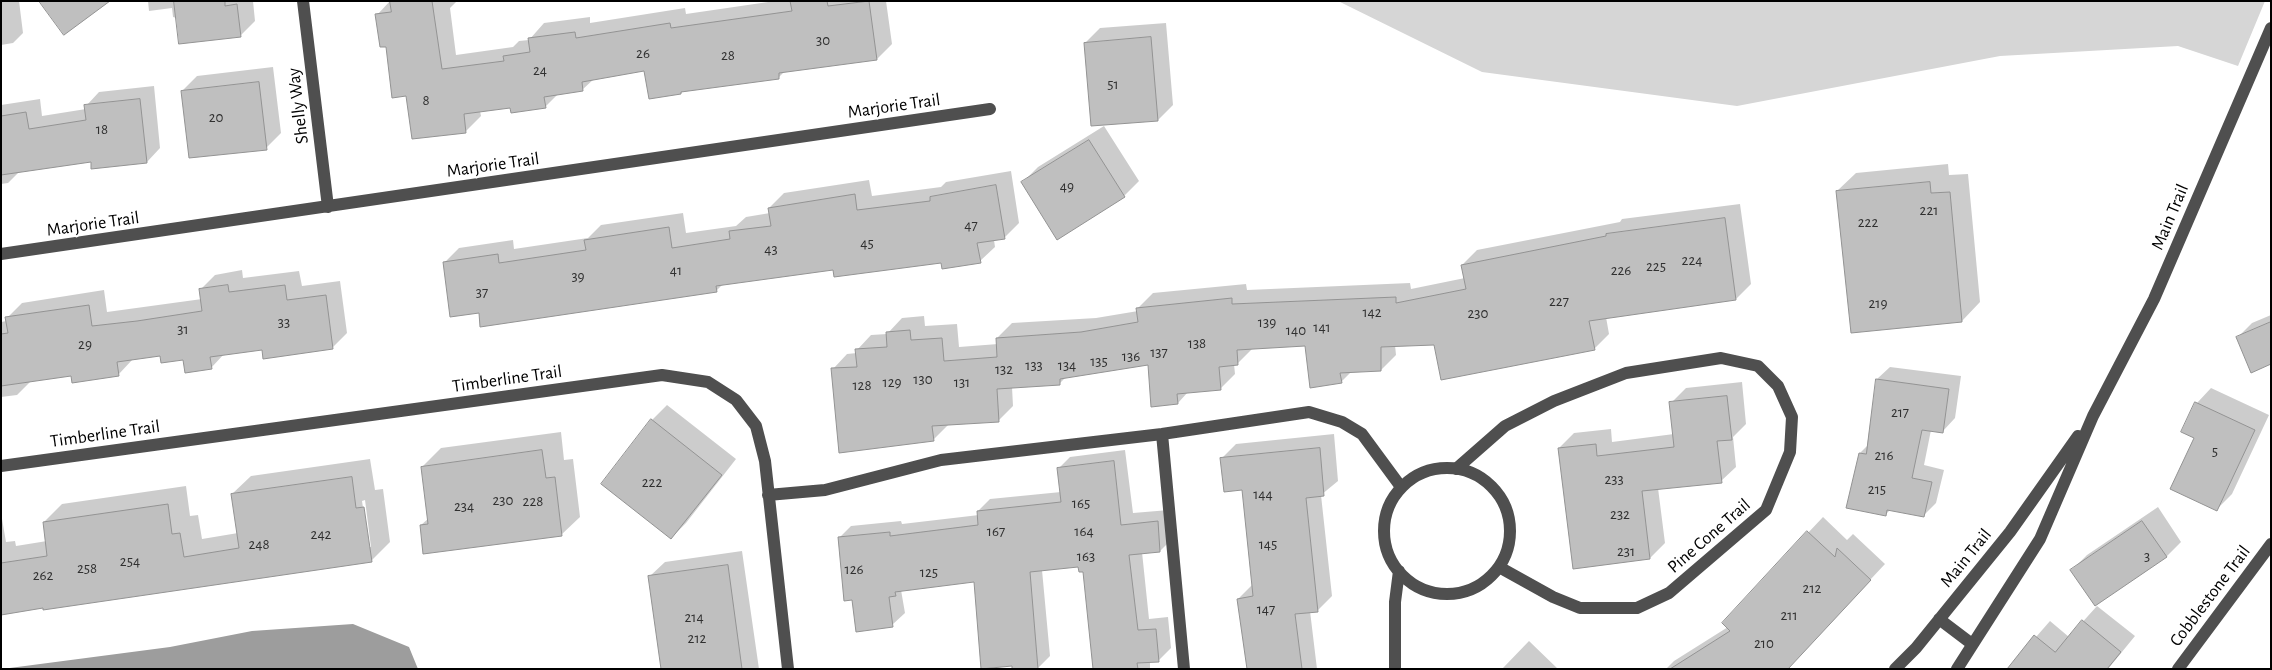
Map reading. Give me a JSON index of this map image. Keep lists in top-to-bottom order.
{
  "streets": {
    "street": [
      "Shelly Way",
      "Marjorie Trail",
      "Main Trail",
      "Timberline Trail",
      "Pine Cone Trail",
      "Cobblestone Trail"
    ]
  },
  "crossings": [
    ["Shelly Way", "Marjorie Trail"]
  ],
  "house_numbers": [
    "30",
    "26",
    "28",
    "24",
    "51",
    "8",
    "20",
    "18",
    "49",
    "221",
    "222",
    "47",
    "45",
    "43",
    "224",
    "225",
    "41",
    "226",
    "39",
    "37",
    "227",
    "219",
    "142",
    "230",
    "33",
    "139",
    "141",
    "31",
    "140",
    "138",
    "29",
    "137",
    "136",
    "135",
    "133",
    "134",
    "132",
    "130",
    "129",
    "131",
    "128",
    "217",
    "5",
    "216",
    "233",
    "222",
    "215",
    "144",
    "230",
    "228",
    "165",
    "234",
    "232",
    "167",
    "164",
    "242",
    "248",
    "145",
    "231",
    "163",
    "3",
    "254",
    "258",
    "126",
    "125",
    "262",
    "212",
    "147",
    "211",
    "214",
    "212",
    "210"
  ]
}
